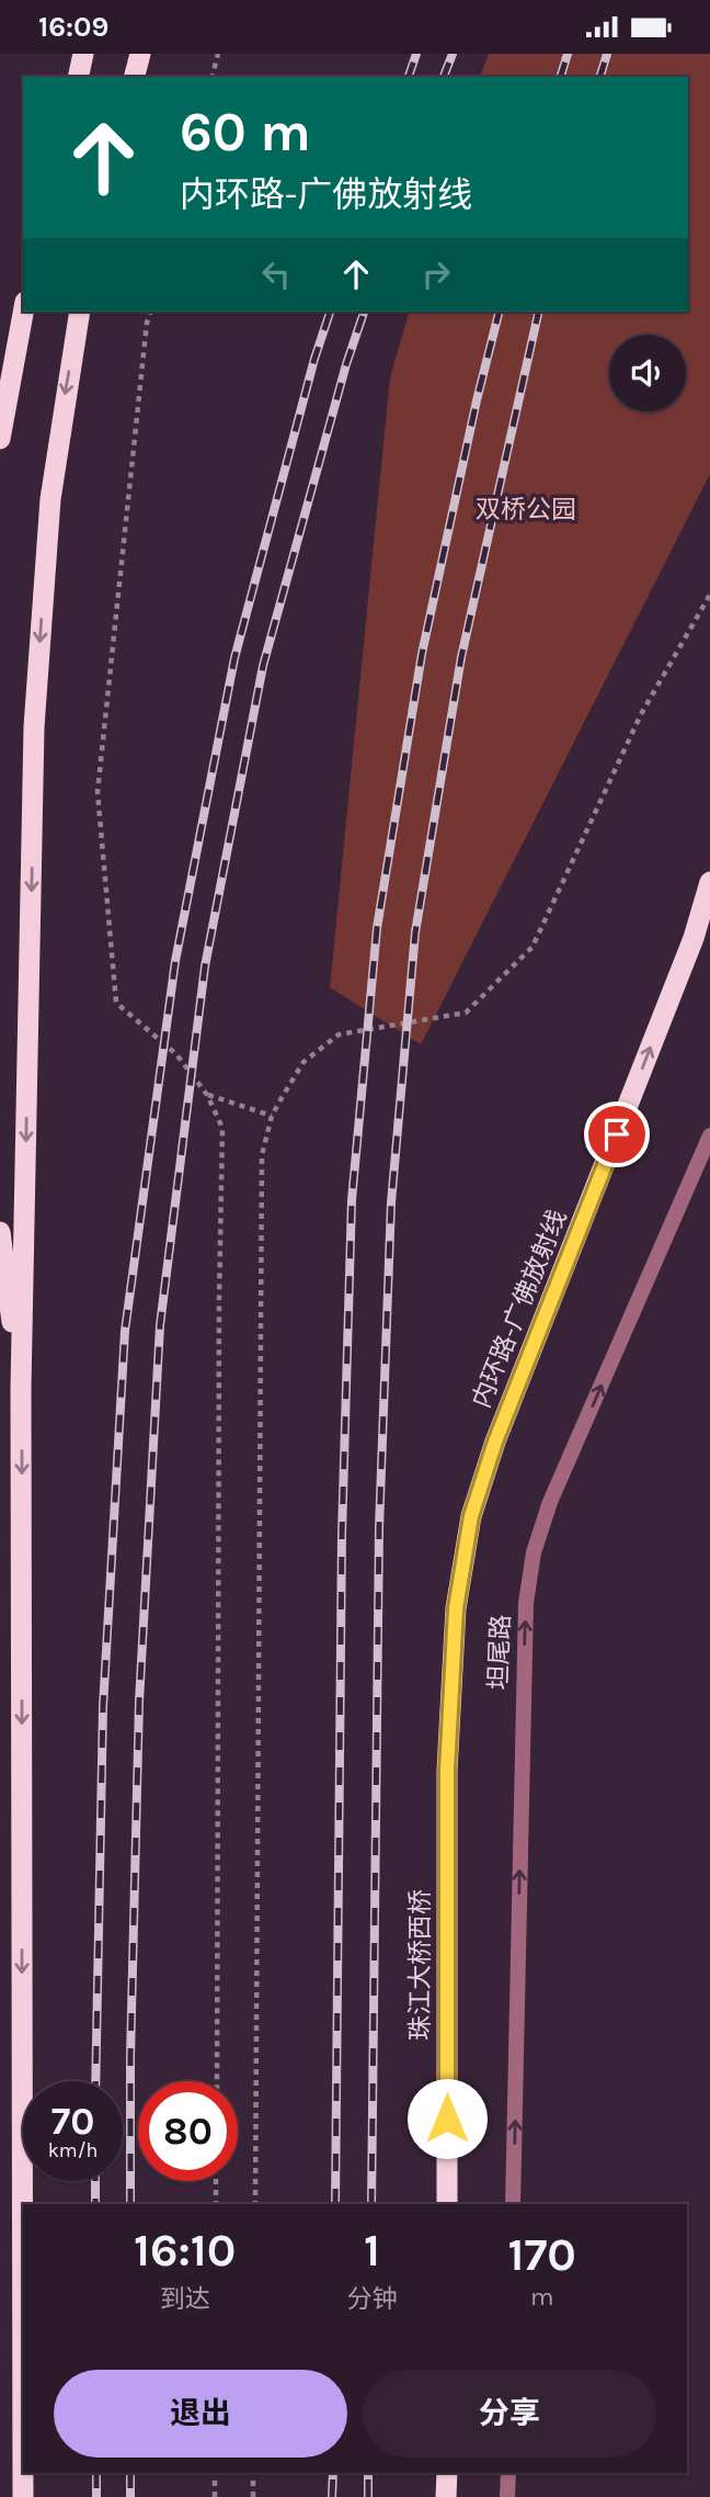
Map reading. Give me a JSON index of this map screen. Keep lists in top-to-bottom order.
{
  "streets": {
    "highway": ["内环路-广佛放射线", "珠江大桥西桥"],
    "street": ["坦尾路"]
  },
  "crossings": [
    ["内环路-广佛放射线", "珠江大桥西桥"]
  ],
  "one_way": ["内环路-广佛放射线", "坦尾路"],
  "parks": ["双桥公园"],
  "page": {
    "status": "16:09",
    "turn": ["60 m", "内环路-广佛放射线"],
    "speed": "70 km/h",
    "limit": "80",
    "eta": [
      "16:10",
      "到达",
      "1",
      "分钟",
      "170",
      "m"
    ],
    "buttons": ["退出", "分享"]
  }
}
